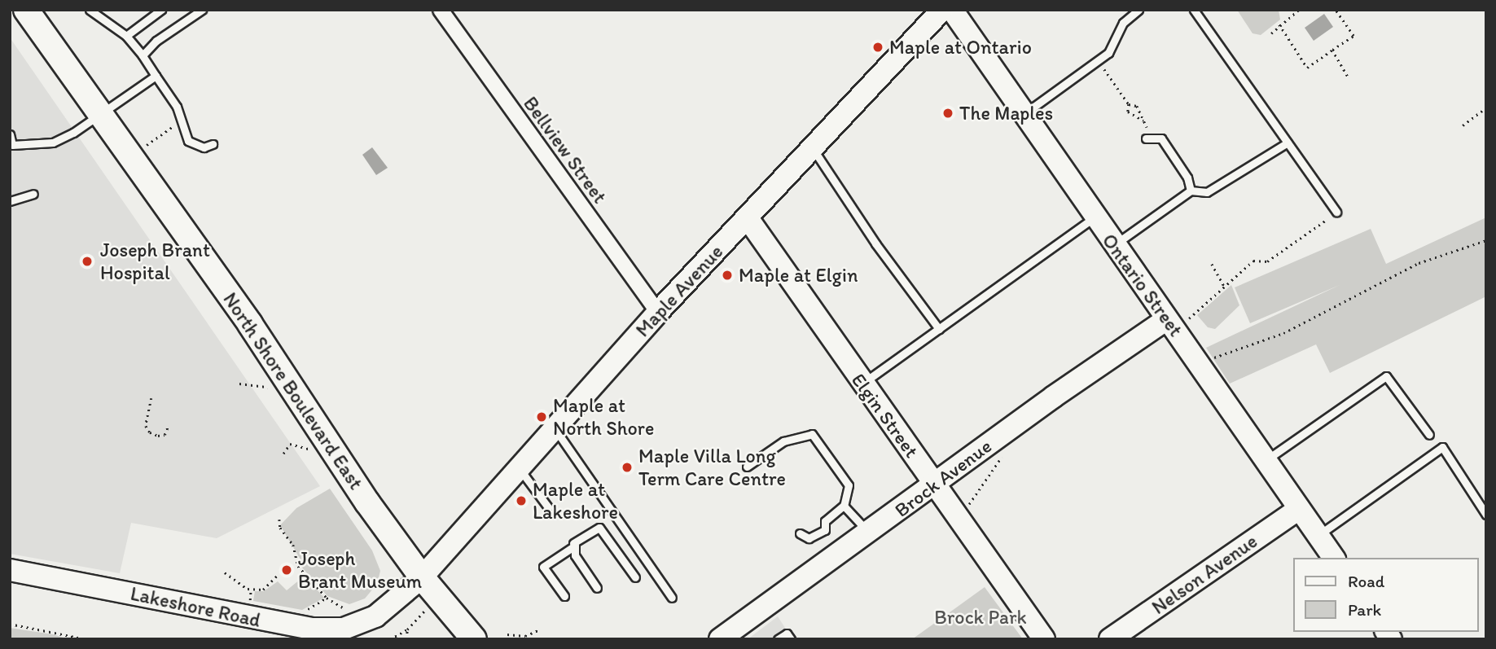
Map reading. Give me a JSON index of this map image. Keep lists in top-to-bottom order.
{
  "streets": {
    "main road": ["North Shore Boulevard East"],
    "street": [
      "Bellview Street",
      "Ontario Street",
      "Maple Avenue",
      "Elgin Street",
      "Brock Avenue",
      "Nelson Avenue",
      "Lakeshore Road"
    ]
  },
  "crossings": [
    ["Bellview Street", "Maple Avenue"],
    ["Ontario Street", "Brock Avenue"],
    ["Ontario Street", "Nelson Avenue"],
    ["Maple Avenue", "North Shore Boulevard East"],
    ["Maple Avenue", "Elgin Street"],
    ["Maple Avenue", "Lakeshore Road"],
    ["North Shore Boulevard East", "Lakeshore Road"],
    ["Elgin Street", "Brock Avenue"]
  ],
  "parks": ["Brock Park"],
  "places": [
    "Maple at Ontario",
    "The Maples",
    "Joseph Brant Hospital",
    "Maple at Elgin",
    "Maple at North Shore",
    "Maple Villa Long Term Care Centre",
    "Maple at Lakeshore",
    "Joseph Brant Museum"
  ],
  "legend": ["Road", "Park"]
}
